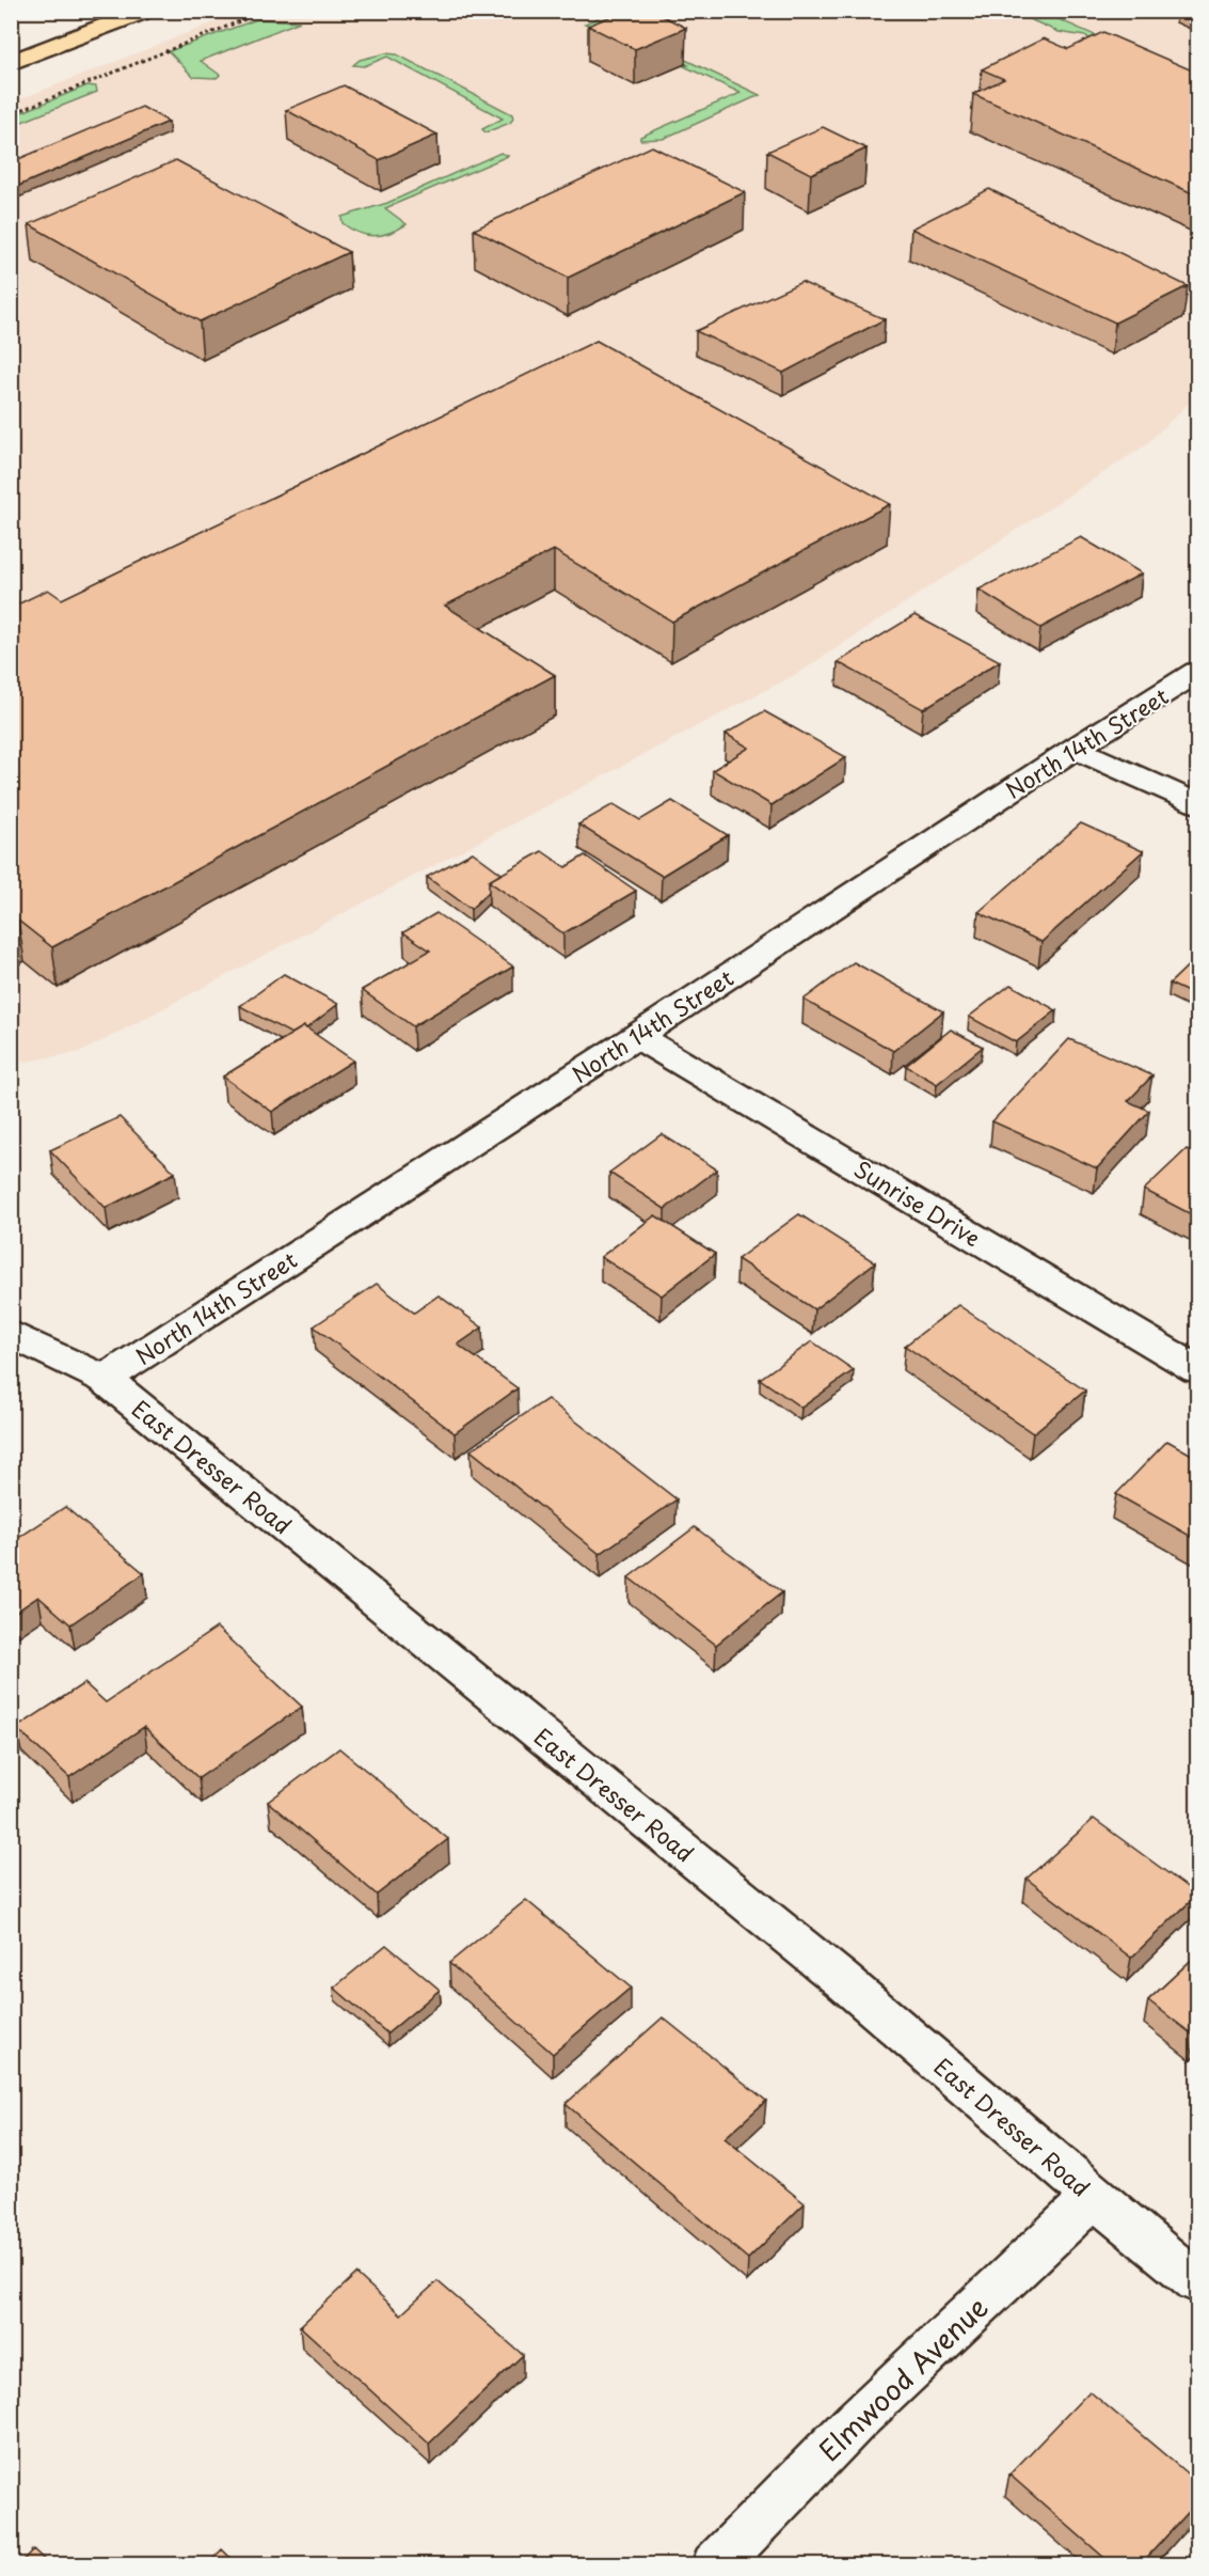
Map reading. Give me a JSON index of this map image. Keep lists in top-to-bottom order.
{
  "streets": {
    "street": [
      "North 14th Street",
      "Sunrise Drive",
      "East Dresser Road",
      "Elmwood Avenue"
    ]
  },
  "crossings": [
    ["North 14th Street", "Sunrise Drive"],
    ["North 14th Street", "East Dresser Road"],
    ["East Dresser Road", "Elmwood Avenue"]
  ]
}
